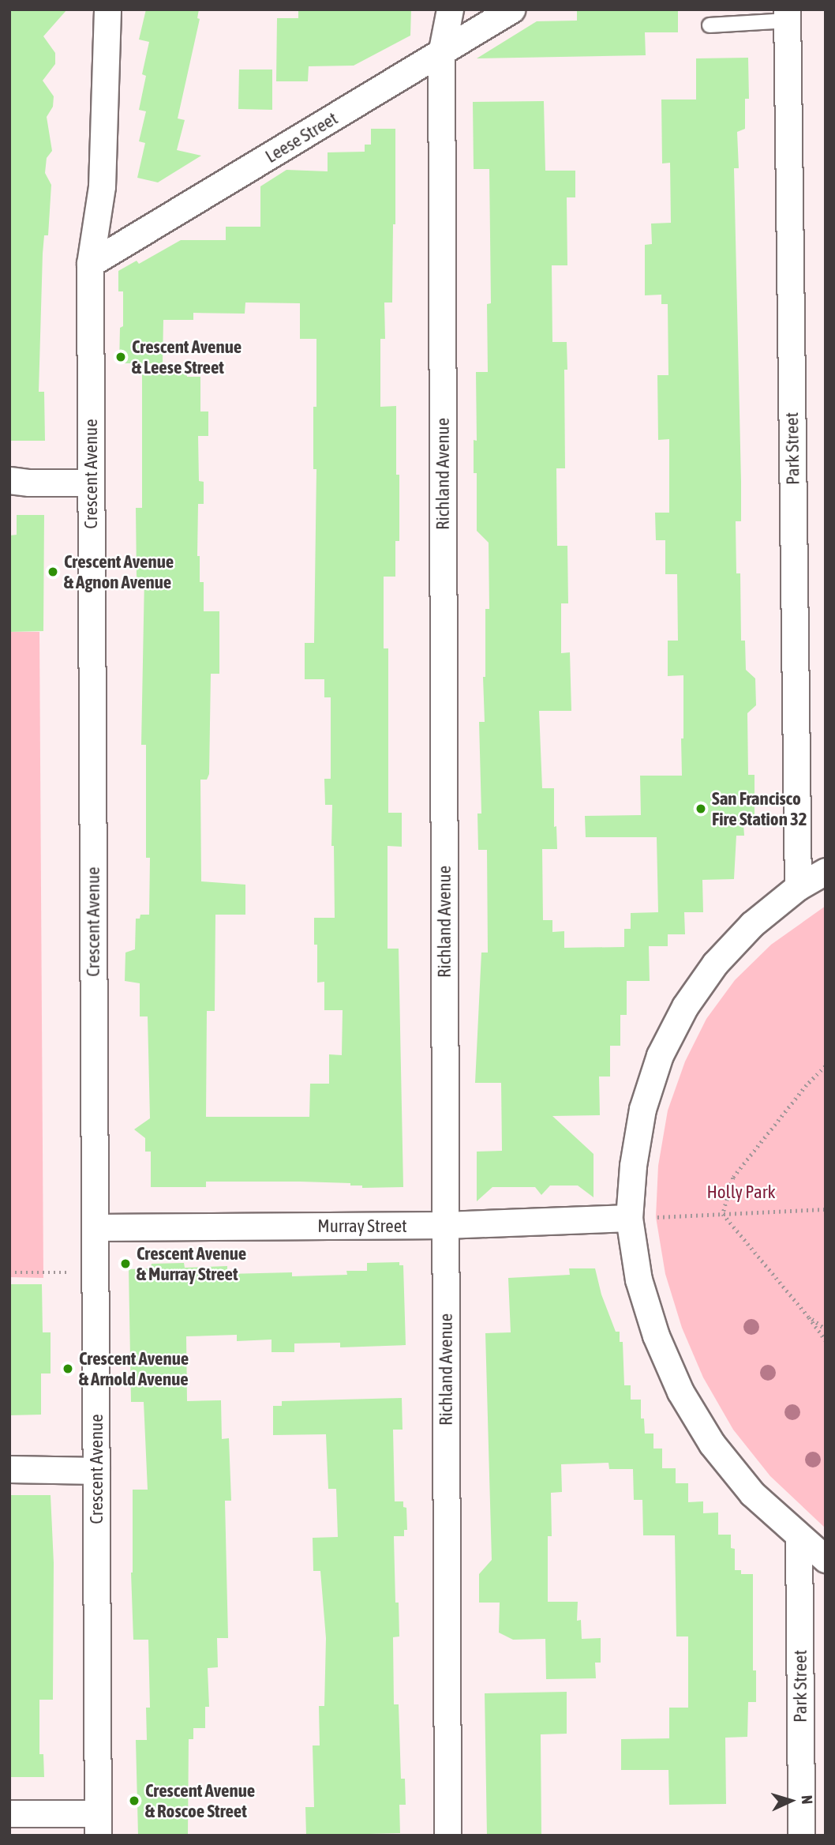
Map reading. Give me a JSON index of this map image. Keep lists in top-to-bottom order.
{
  "streets": {
    "street": [
      "Leese Street",
      "Park Street",
      "Crescent Avenue",
      "Richland Avenue",
      "Murray Street"
    ]
  },
  "crossings": [
    ["Leese Street", "Crescent Avenue"],
    ["Leese Street", "Richland Avenue"],
    ["Crescent Avenue", "Murray Street"],
    ["Richland Avenue", "Murray Street"]
  ],
  "parks": ["Holly Park"],
  "places": [
    "Crescent Avenue & Leese Street",
    "Crescent Avenue & Agnon Avenue",
    "San Francisco Fire Station 32",
    "Crescent Avenue & Murray Street",
    "Crescent Avenue & Arnold Avenue",
    "Crescent Avenue & Roscoe Street"
  ],
  "north": "right"
}
